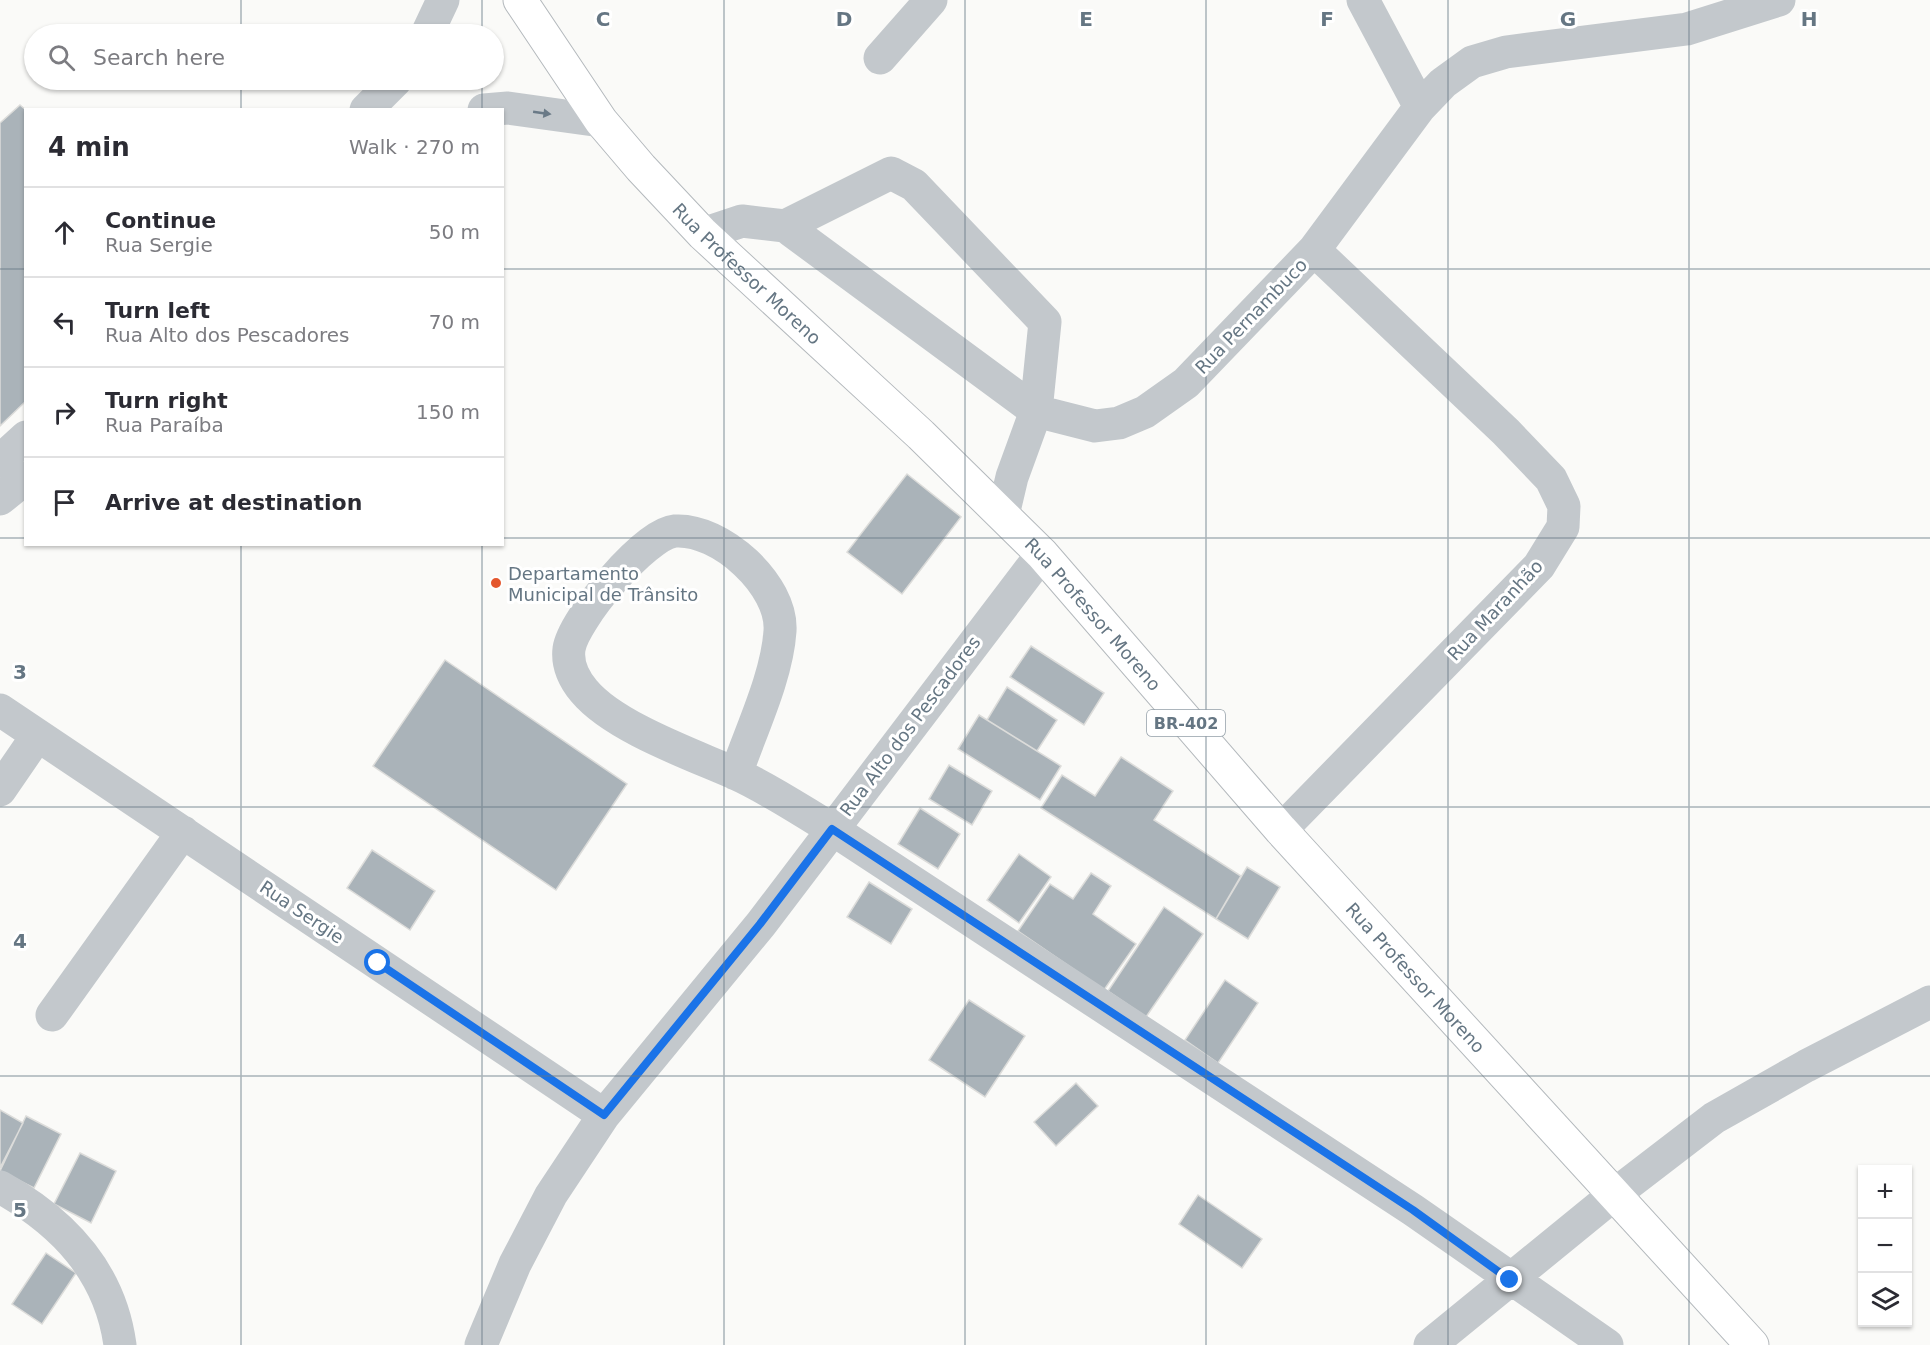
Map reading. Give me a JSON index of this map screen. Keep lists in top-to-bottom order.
{
  "streets": {
    "highway": ["Rua Professor Moreno", "BR-402"],
    "street": [
      "Rua Pernambuco",
      "Rua Maranhão",
      "Rua Alto dos Pescadores",
      "Rua Sergie"
    ]
  },
  "crossings": [
    ["Rua Professor Moreno", "Rua Pernambuco"],
    ["Rua Professor Moreno", "Rua Maranhão"],
    ["Rua Professor Moreno", "BR-402"],
    ["Rua Professor Moreno", "Rua Alto dos Pescadores"],
    ["Rua Pernambuco", "Rua Maranhão"],
    ["Rua Alto dos Pescadores", "Rua Sergie"]
  ],
  "places": ["Departamento Municipal de Trânsito"],
  "page": {
    "search": "Search here",
    "heading": ["4 min", "Walk · 270 m"],
    "list": [
      ["Continue", "Rua Sergie", "50 m"],
      ["Turn left", "Rua Alto dos Pescadores", "70 m"],
      ["Turn right", "Rua Paraíba", "150 m"],
      "Arrive at destination"
    ],
    "map_buttons": ["+", "−"]
  },
  "grid": {
    "columns": [
      "C",
      "D",
      "E",
      "F",
      "G",
      "H"
    ],
    "rows": ["3", "4", "5"]
  }
}
